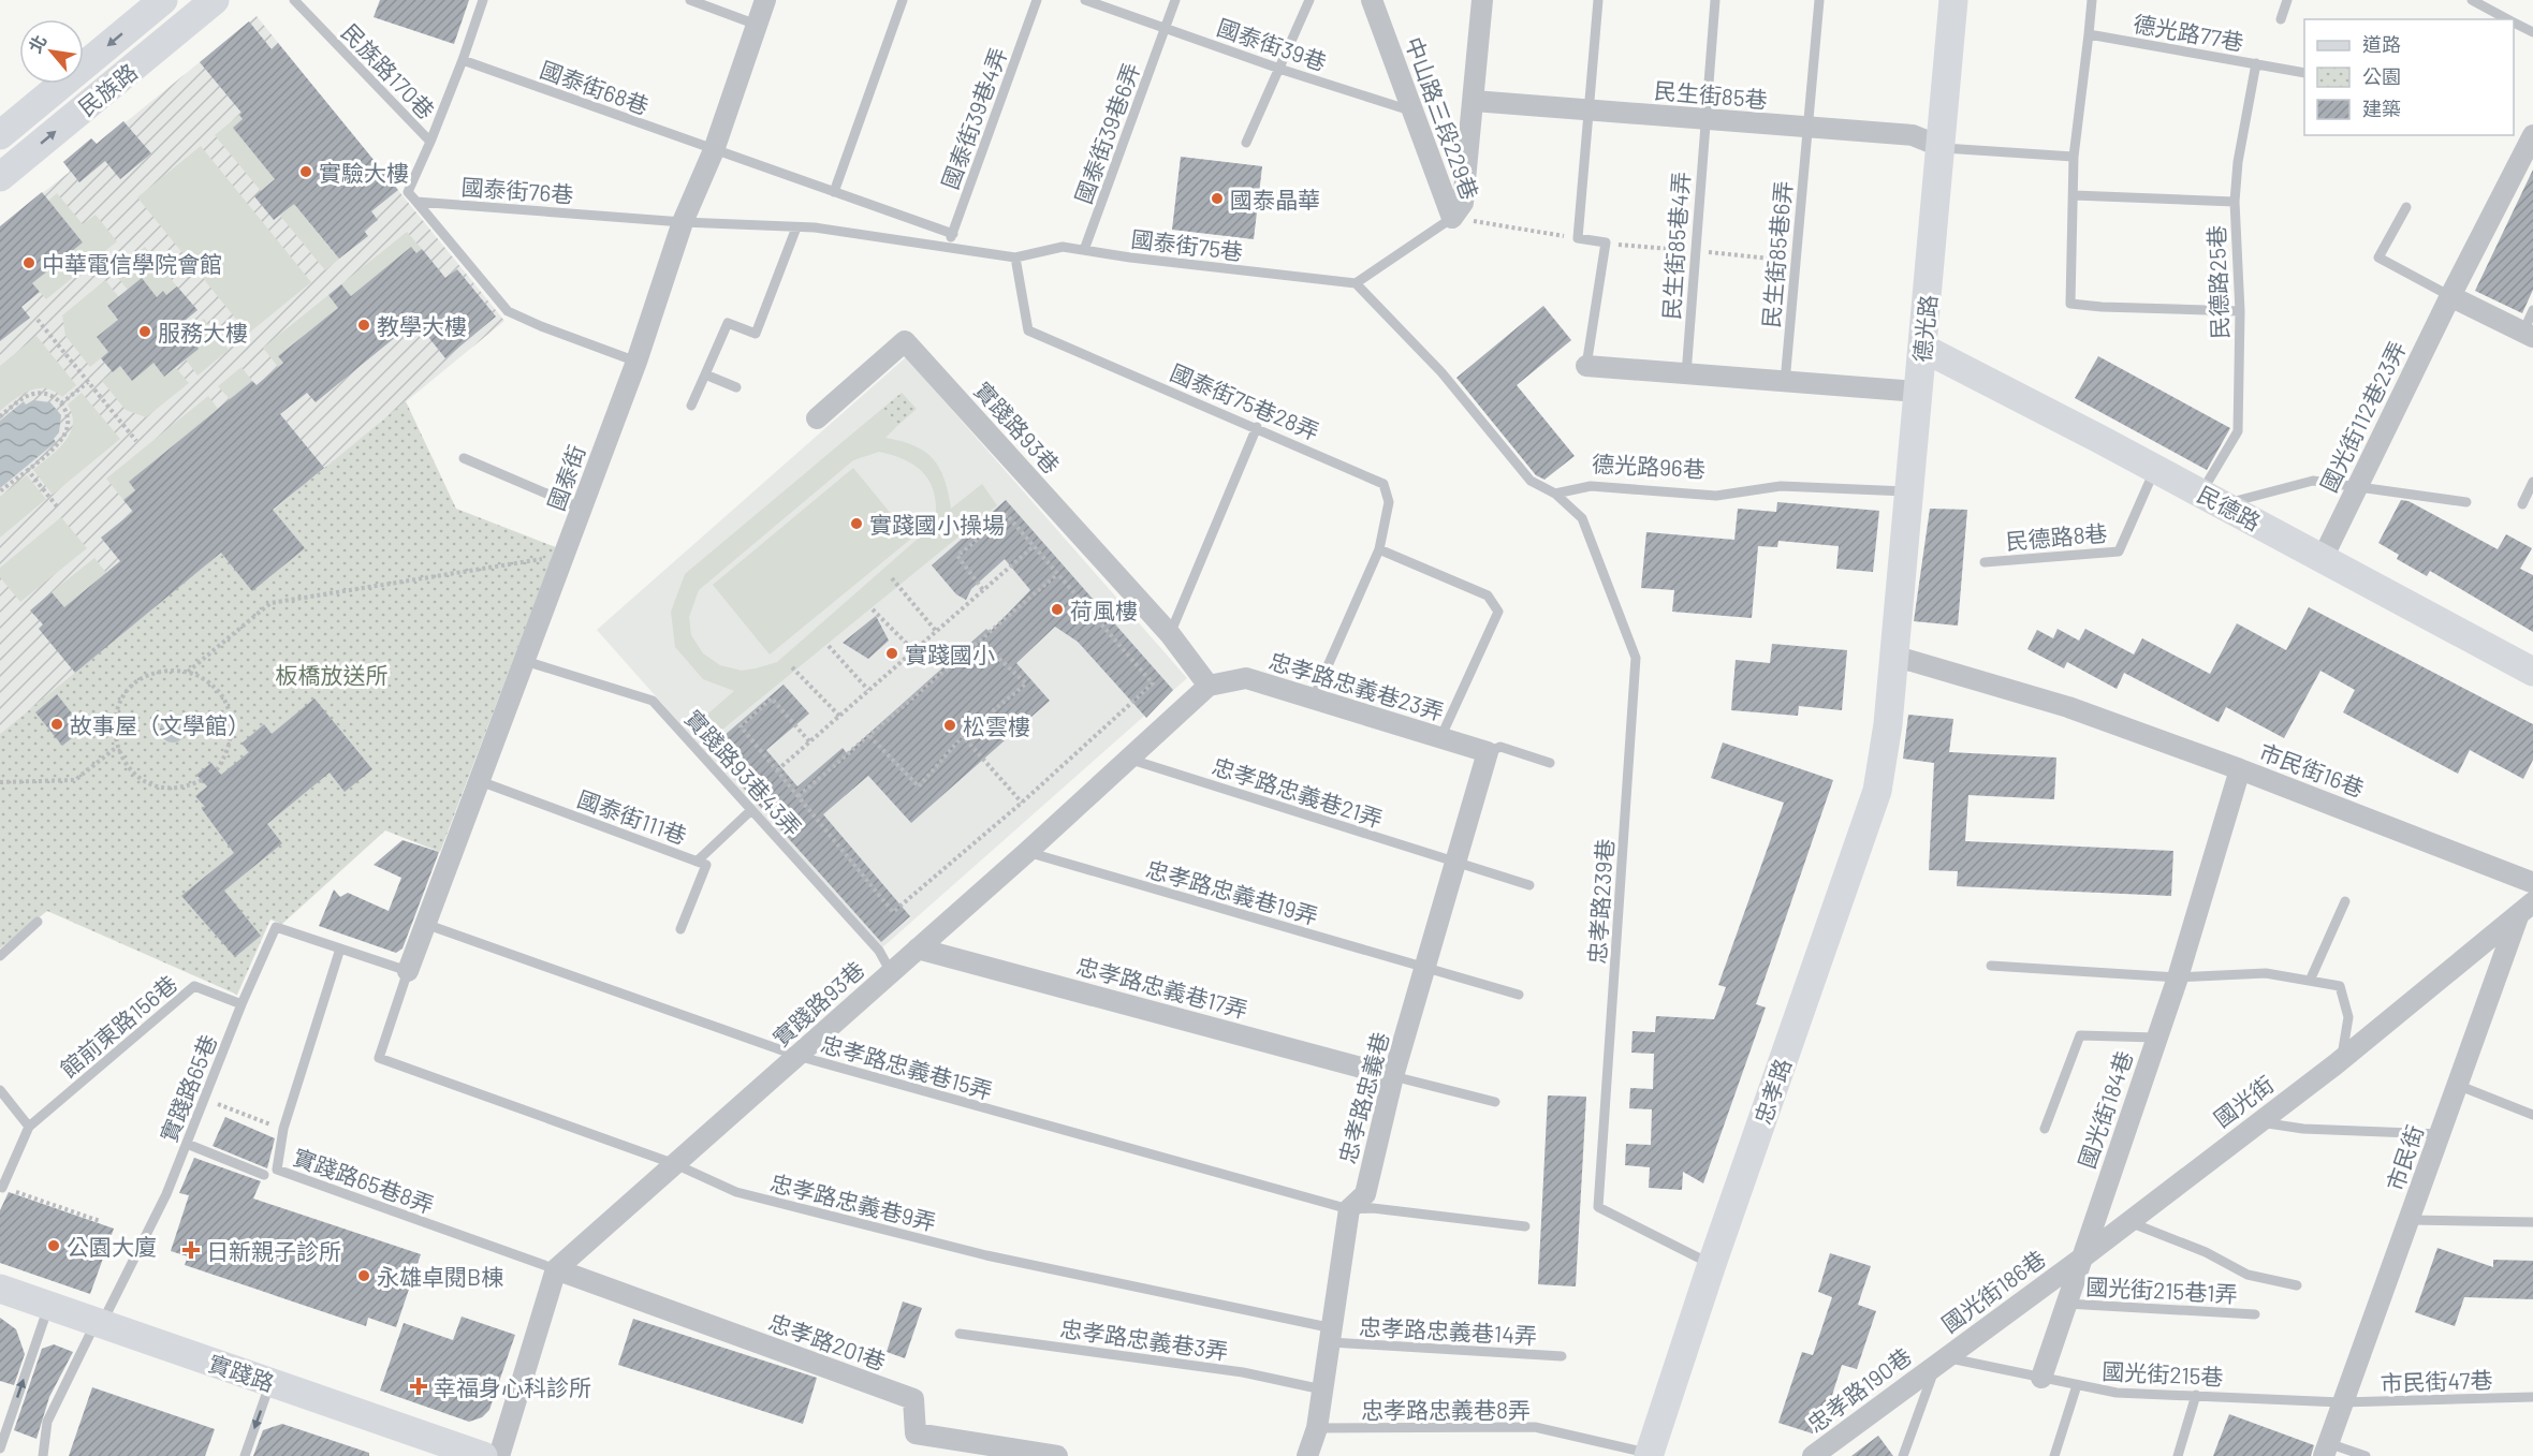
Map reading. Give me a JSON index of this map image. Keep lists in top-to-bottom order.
{
  "streets": {
    "street": [
      "民族路",
      "民生街85巷",
      "中山路三段229巷",
      "德光路",
      "國光街112巷23弄",
      "實踐路93巷",
      "國泰街",
      "民德路",
      "忠孝路忠義巷23弄",
      "市民街16巷",
      "忠孝路忠義巷17弄",
      "忠孝路",
      "忠孝路忠義巷",
      "國光街",
      "國光街184巷",
      "市民街",
      "國光街186巷",
      "忠孝路201巷",
      "實踐路",
      "忠孝路190巷"
    ],
    "lane": [
      "德光路77巷",
      "國泰街39巷",
      "民族路170巷",
      "國泰街68巷",
      "國泰街39巷4弄",
      "國泰街39巷6弄",
      "國泰街76巷",
      "國泰街75巷",
      "民生街85巷4弄",
      "民生街85巷6弄",
      "民德路25巷",
      "國泰街75巷28弄",
      "德光路96巷",
      "民德路8巷",
      "實踐路93巷43弄",
      "忠孝路忠義巷21弄",
      "國泰街111巷",
      "忠孝路忠義巷19弄",
      "忠孝路239巷",
      "館前東路156巷",
      "忠孝路忠義巷15弄",
      "實踐路65巷",
      "實踐路65巷8弄",
      "忠孝路忠義巷9弄",
      "國光街215巷1弄",
      "忠孝路忠義巷14弄",
      "忠孝路忠義巷3弄",
      "國光街215巷",
      "市民街47巷",
      "忠孝路忠義巷8弄"
    ]
  },
  "crossings": [
    ["德光路77巷", "民德路25巷"],
    ["國泰街39巷", "中山路三段229巷"],
    ["國泰街39巷", "國泰街39巷6弄"],
    ["民族路170巷", "國泰街68巷"],
    ["國泰街68巷", "國泰街39巷4弄"],
    ["國泰街68巷", "國泰街"],
    ["民生街85巷", "民生街85巷4弄"],
    ["民生街85巷", "民生街85巷6弄"],
    ["民生街85巷", "德光路"],
    ["國泰街39巷4弄", "國泰街75巷"],
    ["國泰街39巷6弄", "國泰街75巷"],
    ["國泰街76巷", "國泰街75巷"],
    ["國泰街76巷", "國泰街"],
    ["國泰街75巷", "國泰街75巷28弄"],
    ["國泰街75巷", "國泰街"],
    ["民德路25巷", "民德路"],
    ["德光路", "德光路96巷"],
    ["德光路", "民德路"],
    ["德光路", "忠孝路"],
    ["國泰街75巷28弄", "忠孝路忠義巷23弄"],
    ["國光街112巷23弄", "民德路"],
    ["實踐路93巷", "忠孝路忠義巷23弄"],
    ["實踐路93巷", "實踐路93巷43弄"],
    ["實踐路93巷", "忠孝路忠義巷21弄"],
    ["實踐路93巷", "忠孝路忠義巷19弄"],
    ["實踐路93巷", "忠孝路忠義巷17弄"],
    ["實踐路93巷", "忠孝路忠義巷15弄"],
    ["實踐路93巷", "實踐路65巷8弄"],
    ["實踐路93巷", "忠孝路忠義巷9弄"],
    ["實踐路93巷", "忠孝路201巷"],
    ["德光路96巷", "忠孝路239巷"],
    ["國泰街", "實踐路93巷43弄"],
    ["國泰街", "國泰街111巷"],
    ["國泰街", "忠孝路忠義巷15弄"],
    ["國泰街", "實踐路65巷"],
    ["國泰街", "忠孝路忠義巷9弄"],
    ["民德路", "民德路8巷"],
    ["忠孝路忠義巷23弄", "忠孝路忠義巷"],
    ["市民街16巷", "國光街184巷"],
    ["市民街16巷", "市民街"],
    ["忠孝路忠義巷21弄", "忠孝路忠義巷"],
    ["忠孝路忠義巷19弄", "忠孝路忠義巷"],
    ["忠孝路239巷", "忠孝路"],
    ["忠孝路忠義巷17弄", "忠孝路忠義巷"],
    ["館前東路156巷", "實踐路65巷"],
    ["忠孝路忠義巷15弄", "忠孝路忠義巷"],
    ["實踐路65巷", "實踐路65巷8弄"],
    ["實踐路65巷", "忠孝路忠義巷9弄"],
    ["實踐路65巷", "實踐路"],
    ["忠孝路", "忠孝路忠義巷8弄"],
    ["忠孝路忠義巷", "忠孝路忠義巷9弄"],
    ["忠孝路忠義巷", "忠孝路忠義巷14弄"],
    ["忠孝路忠義巷", "忠孝路忠義巷3弄"],
    ["忠孝路忠義巷", "忠孝路忠義巷8弄"],
    ["國光街", "國光街184巷"],
    ["國光街", "市民街"],
    ["國光街", "國光街186巷"],
    ["國光街184巷", "國光街186巷"],
    ["市民街", "國光街215巷"],
    ["市民街", "市民街47巷"],
    ["實踐路65巷8弄", "忠孝路201巷"],
    ["忠孝路忠義巷9弄", "忠孝路忠義巷14弄"],
    ["國光街186巷", "國光街215巷"],
    ["國光街186巷", "忠孝路190巷"],
    ["國光街215巷", "市民街47巷"],
    ["國光街215巷", "忠孝路190巷"]
  ],
  "parks": ["板橋放送所"],
  "places": {
    "other": [
      "實驗大樓",
      "國泰晶華",
      "中華電信學院會館",
      "教學大樓",
      "服務大樓",
      "實踐國小操場",
      "荷風樓",
      "實踐國小",
      "故事屋（文學館）",
      "松雲樓",
      "公園大廈",
      "永雄卓閱B棟"
    ],
    "health": ["日新親子診所", "幸福身心科診所"]
  },
  "legend": ["道路", "公園", "建築"],
  "north": "top left"
}
